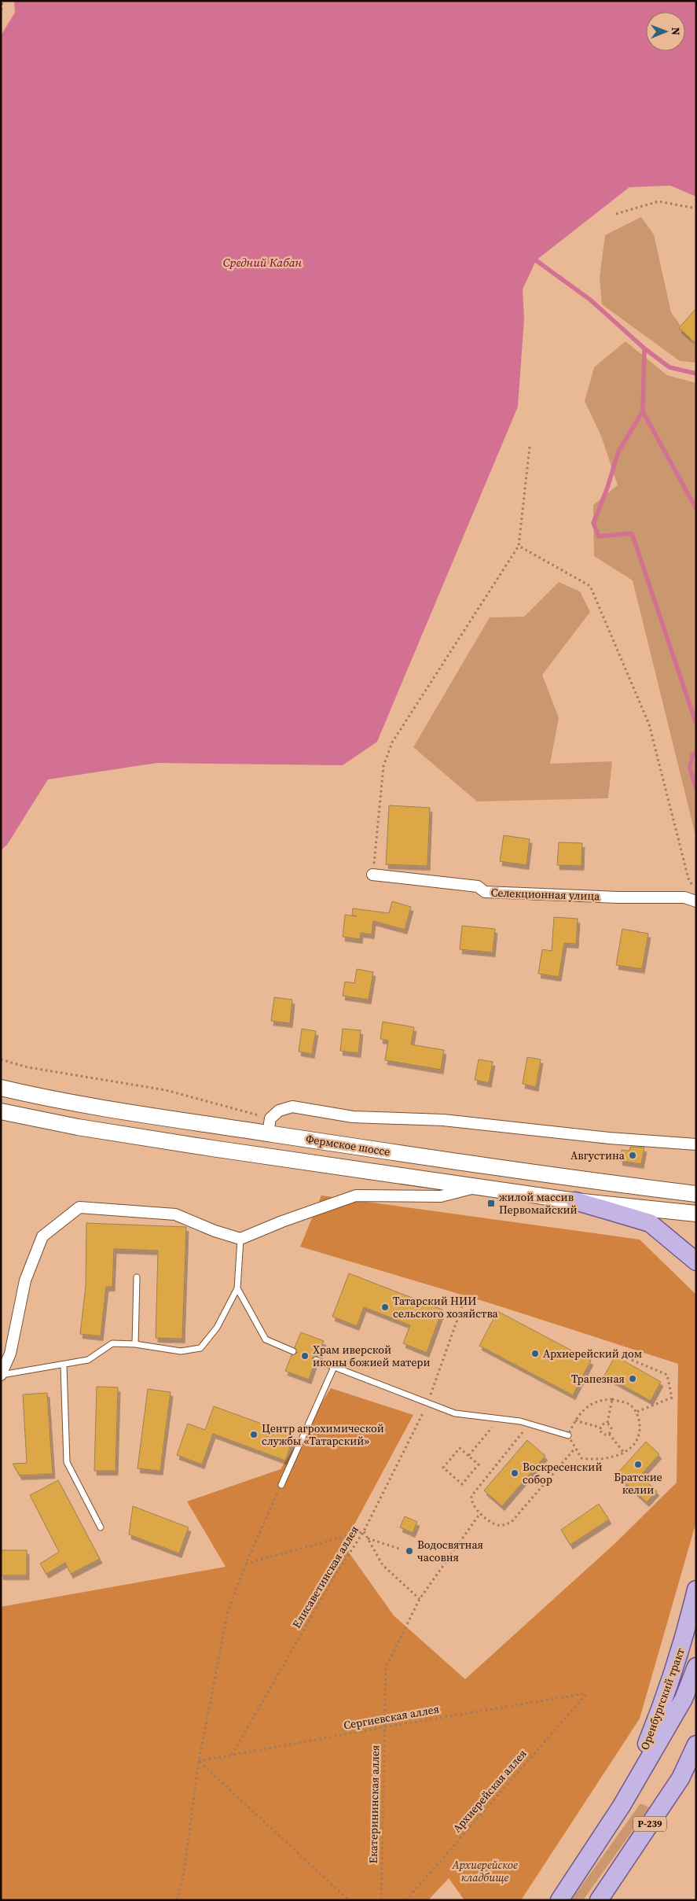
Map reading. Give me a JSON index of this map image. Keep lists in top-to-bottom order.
{
  "streets": {
    "main road": ["Фермское шоссе", "Оренбургский тракт", "Р-239"],
    "street": ["Селекционная улица"],
    "path": [
      "Елисаветинская аллея",
      "Сергиевская аллея",
      "Архиерейская аллея",
      "Екатерининская аллея"
    ]
  },
  "crossings": [
    ["Елисаветинская аллея", "Сергиевская аллея"],
    ["Сергиевская аллея", "Архиерейская аллея"],
    ["Сергиевская аллея", "Екатерининская аллея"]
  ],
  "water": ["Средний Кабан"],
  "parks": ["Архиерейское кладбище"],
  "places": {
    "other": [
      "Августина",
      "Татарский НИИ сельского хозяйства",
      "Архиерейский дом",
      "Храм иверской иконы божией матери",
      "Трапезная",
      "Центр агрохимической службы «Татарский»",
      "Братские келии",
      "Воскресенский собор",
      "Водосвятная часовня"
    ],
    "transit": ["жилой массив Первомайский"]
  },
  "north": "right"
}
